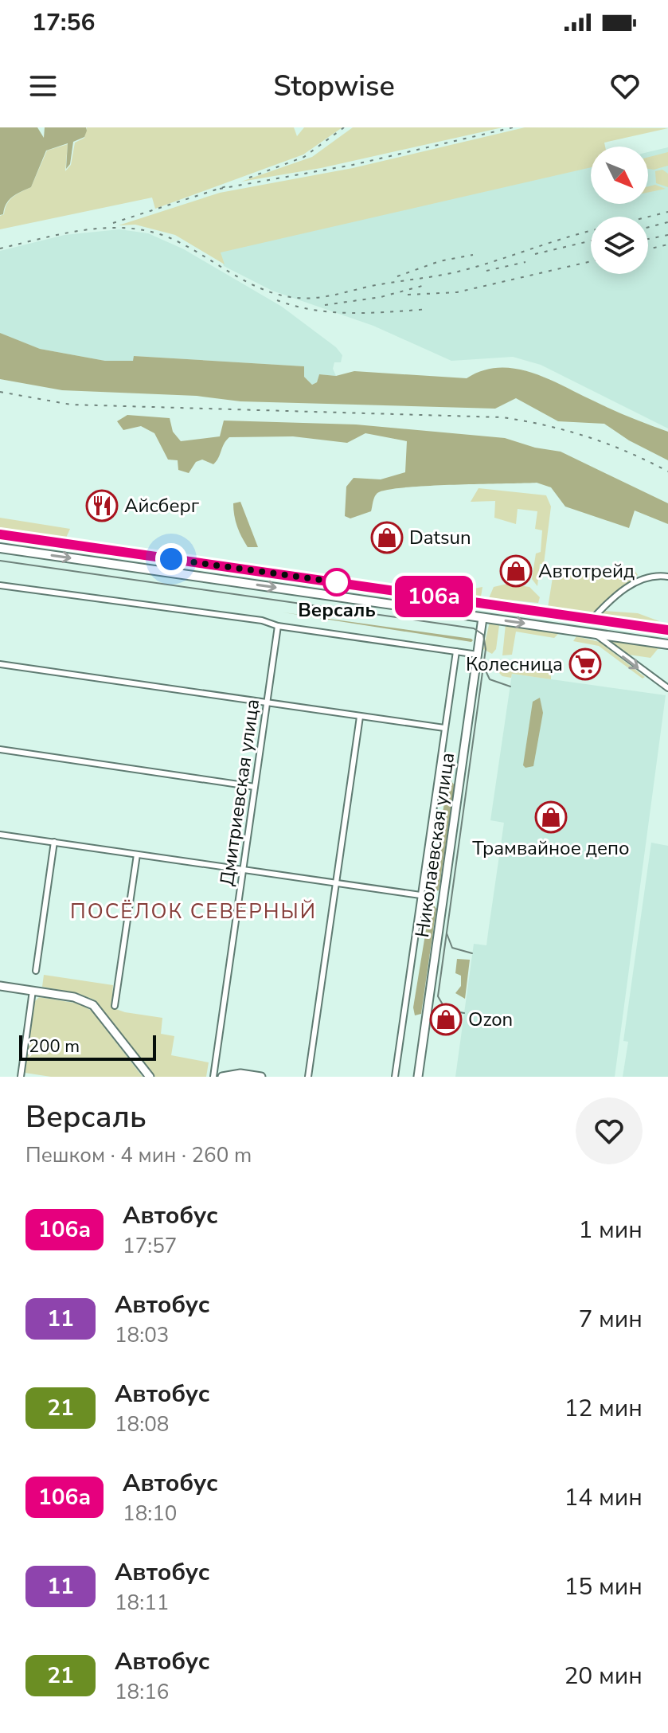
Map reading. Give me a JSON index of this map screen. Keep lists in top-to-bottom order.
{
  "streets": {
    "main road": ["Николаевская улица"],
    "street": ["Дмитриевская улица"]
  },
  "districts": ["ПОСЁЛОК СЕВЕРНЫЙ"],
  "places": {
    "restaurant": ["Айсберг"],
    "shop": [
      "Datsun",
      "Автотрейд",
      "Трамвайное депо",
      "Ozon"
    ],
    "other": ["Версаль"],
    "supermarket": ["Колесница"]
  },
  "lines": ["bus line 106а"],
  "scale_bar": "200 m",
  "north": "bottom right",
  "page": {
    "status": "17:56",
    "header": "Stopwise",
    "on_map": "106а",
    "scale": "200 m",
    "heading": ["Версаль", "Пешком · 4 мин · 260 m"],
    "list": [
      {
        "mark": "106а",
        "name": "Автобус",
        "note": "17:57",
        "value": "1 мин"
      },
      {
        "mark": "11",
        "name": "Автобус",
        "note": "18:03",
        "value": "7 мин"
      },
      {
        "mark": "21",
        "name": "Автобус",
        "note": "18:08",
        "value": "12 мин"
      },
      {
        "mark": "106а",
        "name": "Автобус",
        "note": "18:10",
        "value": "14 мин"
      },
      {
        "mark": "11",
        "name": "Автобус",
        "note": "18:11",
        "value": "15 мин"
      },
      {
        "mark": "21",
        "name": "Автобус",
        "note": "18:16",
        "value": "20 мин"
      }
    ]
  }
}
